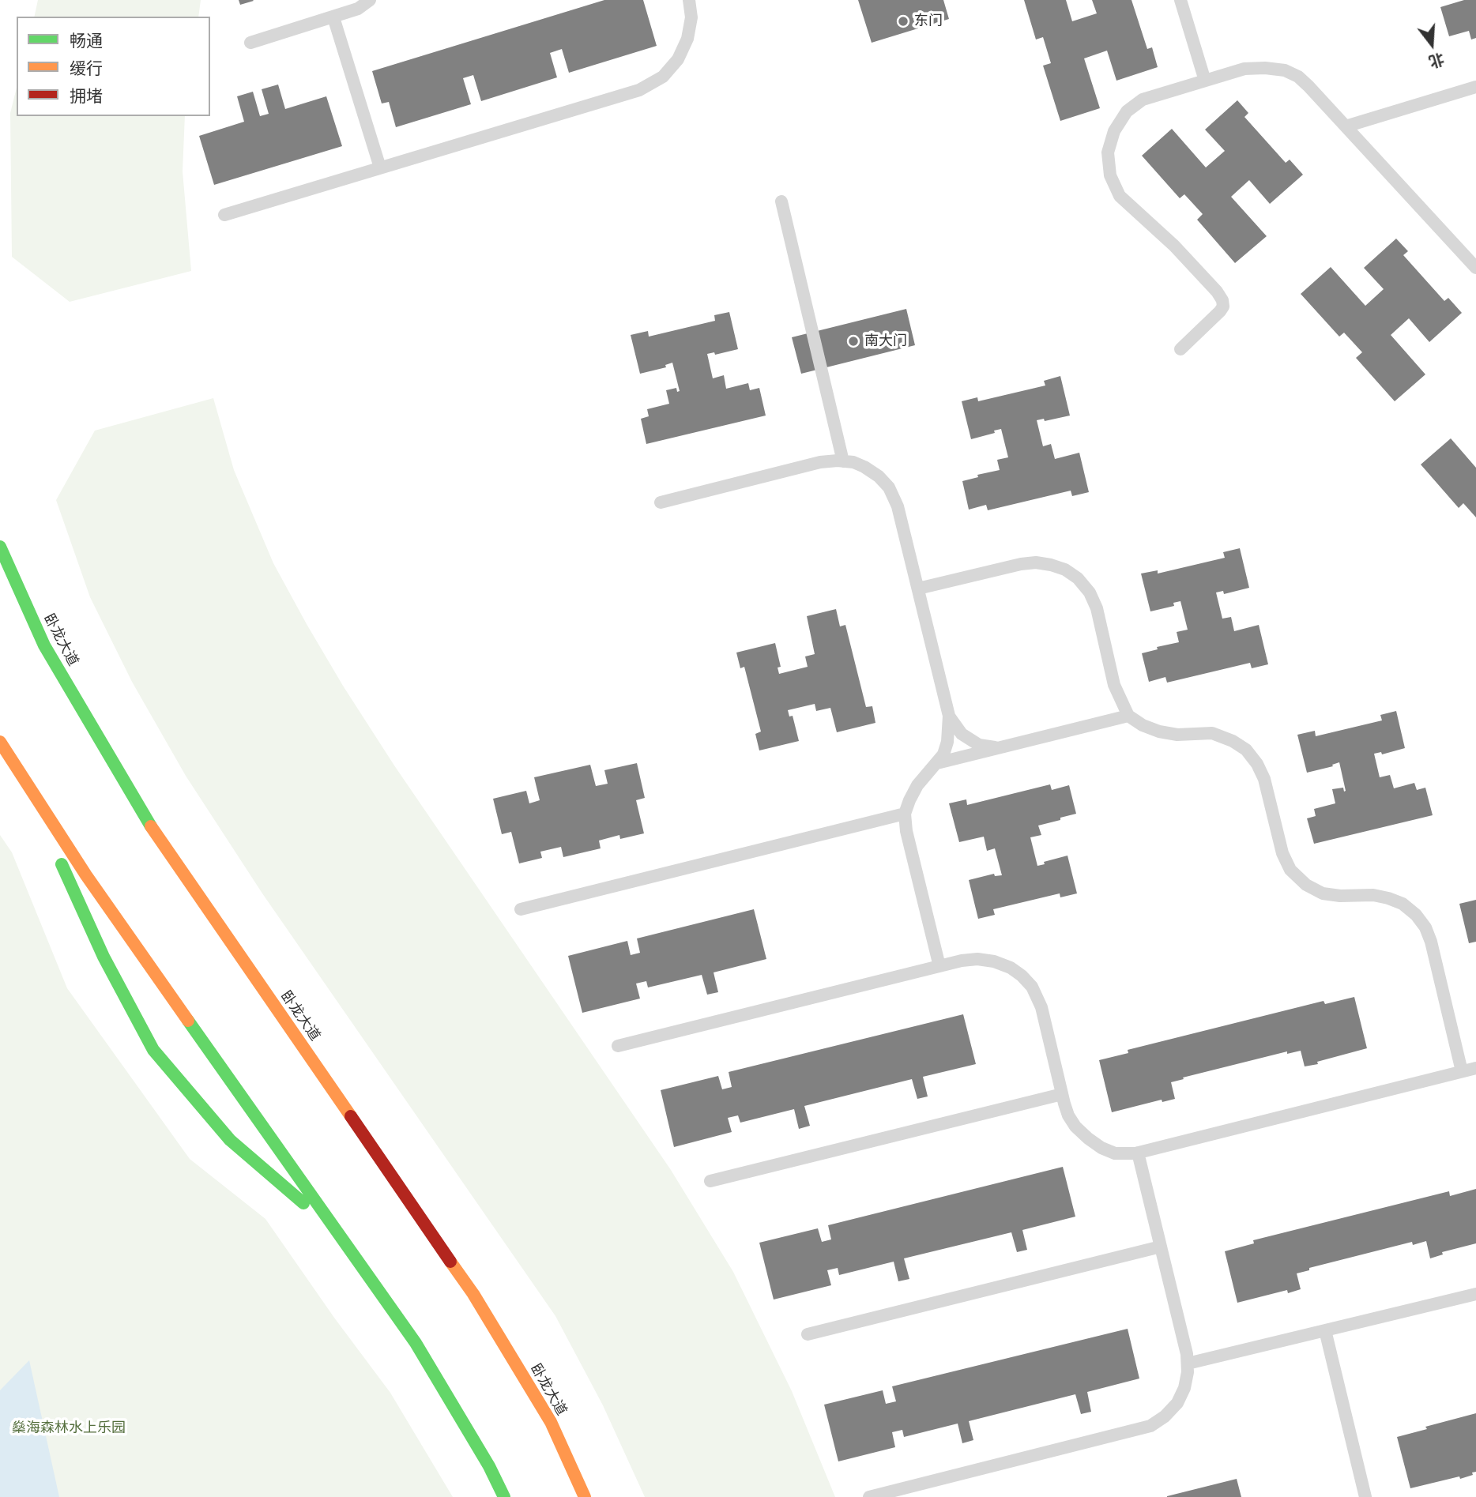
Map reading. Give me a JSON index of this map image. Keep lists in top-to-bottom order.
{
  "streets": {
    "main road": ["卧龙大道"]
  },
  "parks": ["燊海森林水上乐园"],
  "places": ["东门", "南大门"],
  "legend": ["畅通", "缓行", "拥堵"],
  "north": "bottom"
}
